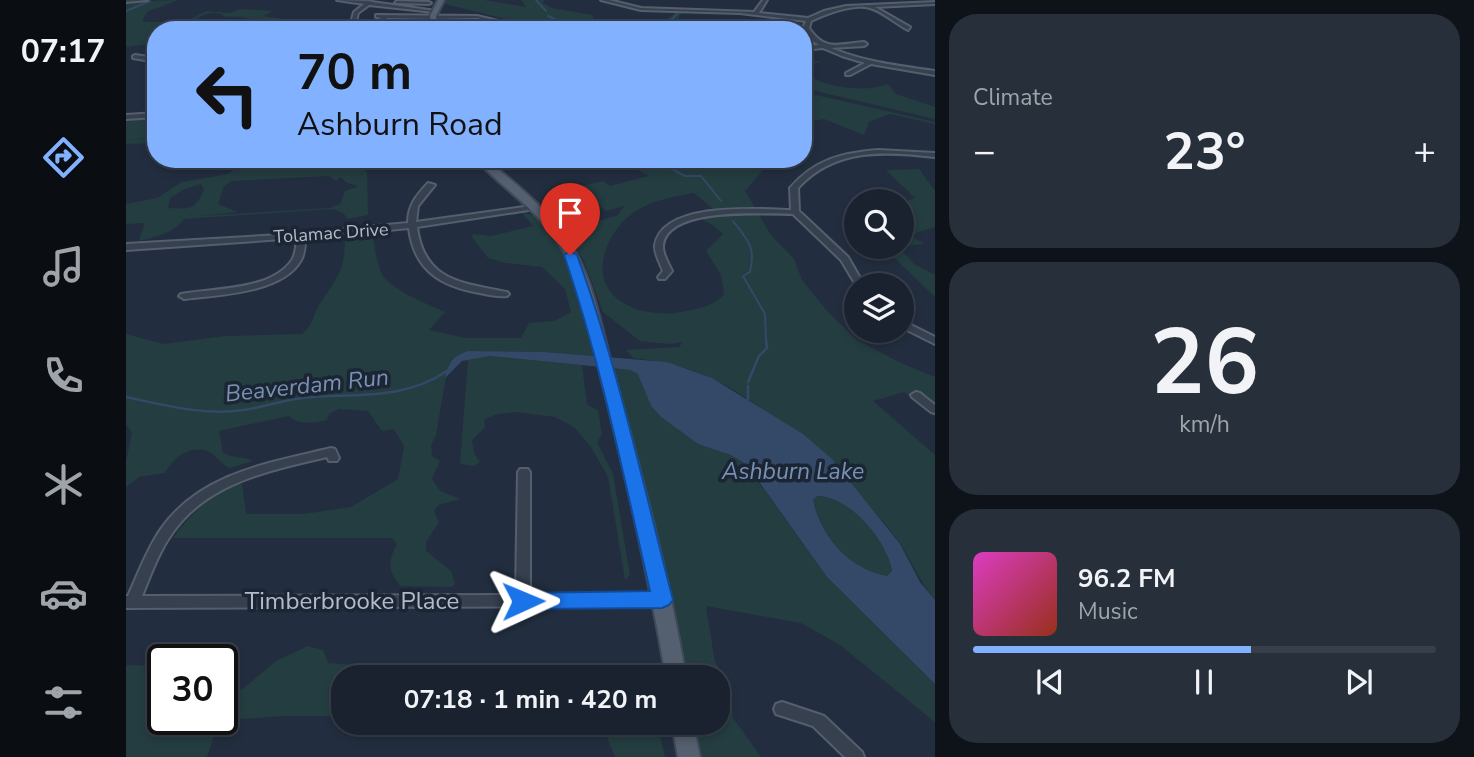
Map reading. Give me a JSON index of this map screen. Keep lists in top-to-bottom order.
{
  "streets": {
    "street": ["Tolamac Drive", "Timberbrooke Place"]
  },
  "water": ["Beaverdam Run", "Ashburn Lake"],
  "page": {
    "tabs": "07:17",
    "tile": [
      "Climate",
      ["26", "km/h"]
    ],
    "turn": ["70 m", "Ashburn Road"],
    "heat": ["−", "23°", "+"],
    "song": ["96.2 FM", "Music"],
    "limit": "30",
    "trip": "07:18 · 1 min · 420 m"
  }
}
